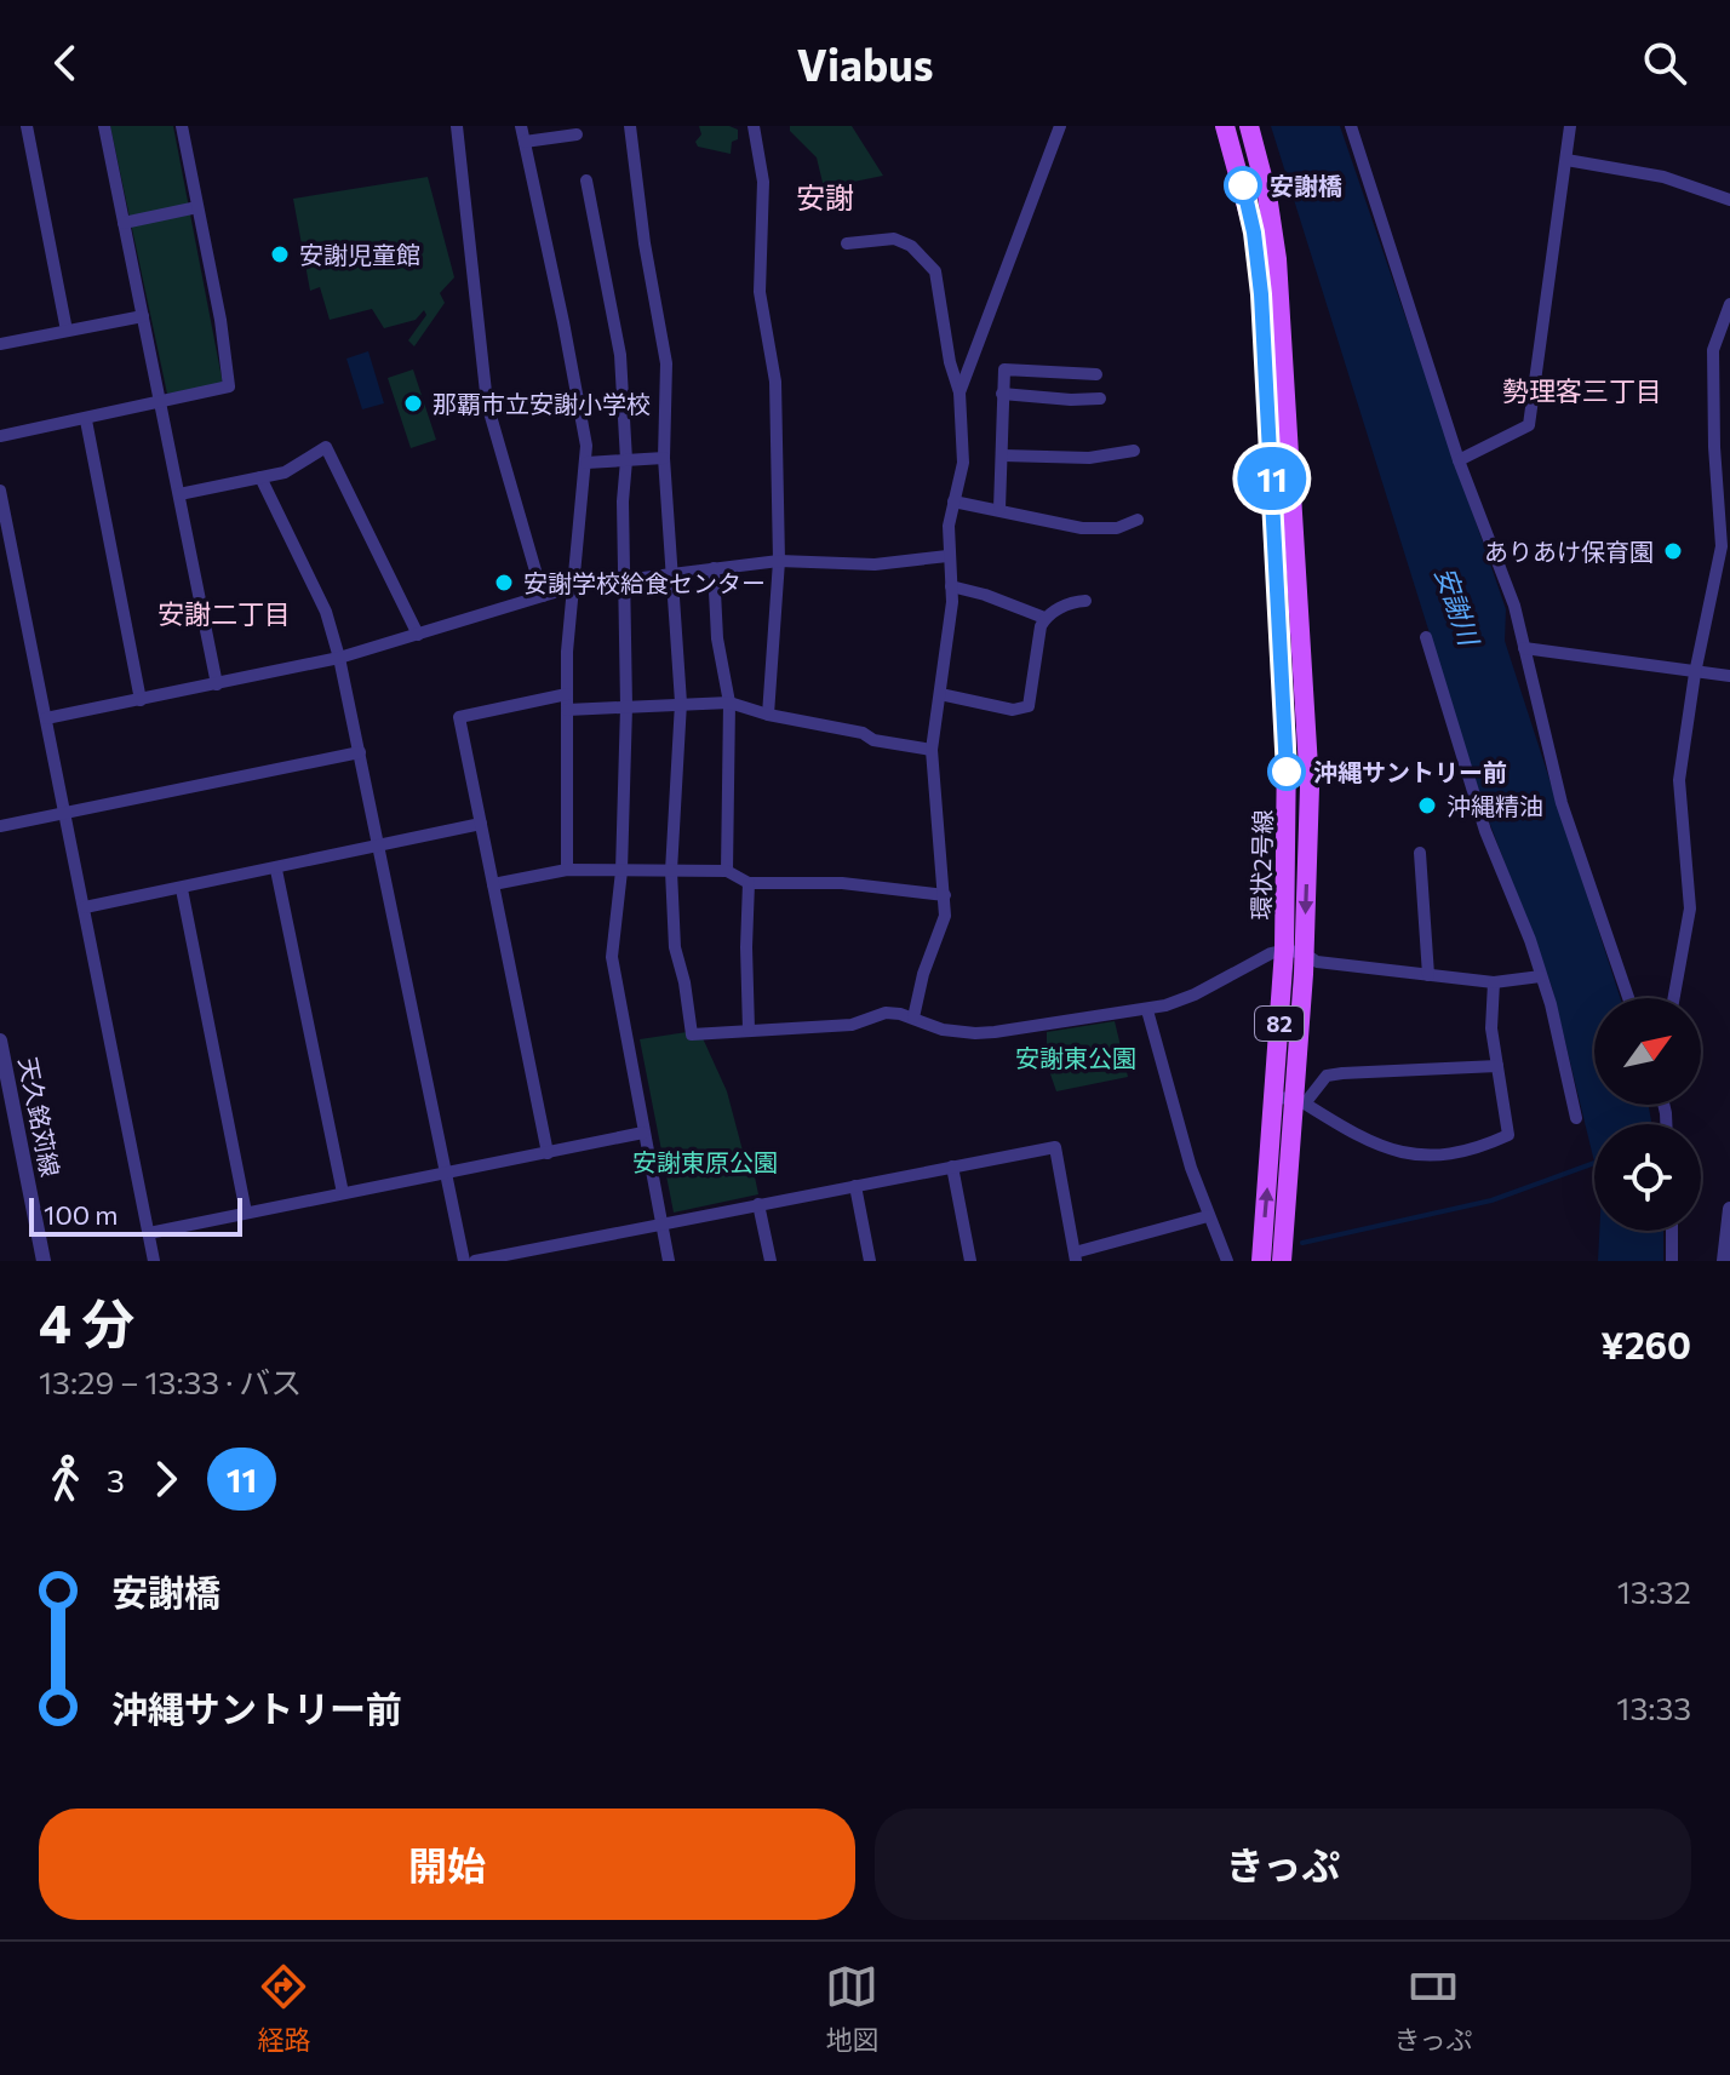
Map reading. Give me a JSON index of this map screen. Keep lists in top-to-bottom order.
{
  "streets": {
    "main road": ["環状2号線", "82"],
    "street": ["天久銘苅線"]
  },
  "districts": ["安謝", "勢理客三丁目", "安謝二丁目"],
  "water": ["安謝川"],
  "parks": ["安謝東公園", "安謝東原公園"],
  "places": [
    "安謝橋",
    "安謝児童館",
    "那覇市立安謝小学校",
    "ありあけ保育園",
    "安謝学校給食センター",
    "沖縄サントリー前",
    "沖縄精油"
  ],
  "lines": ["bus line 11"],
  "scale_bar": "100 m",
  "north": "top right",
  "page": {
    "header": "Viabus",
    "on_map": "11",
    "scale": "100 m",
    "heading": ["4 分", "13:29 – 13:33 · バス", "¥260"],
    "legs": ["3", "11"],
    "list": [
      {
        "name": "安謝橋",
        "value": "13:32"
      },
      {
        "name": "沖縄サントリー前",
        "value": "13:33"
      }
    ],
    "buttons": ["開始", "きっぷ"],
    "tabs": ["経路", "地図", "きっぷ"]
  }
}
